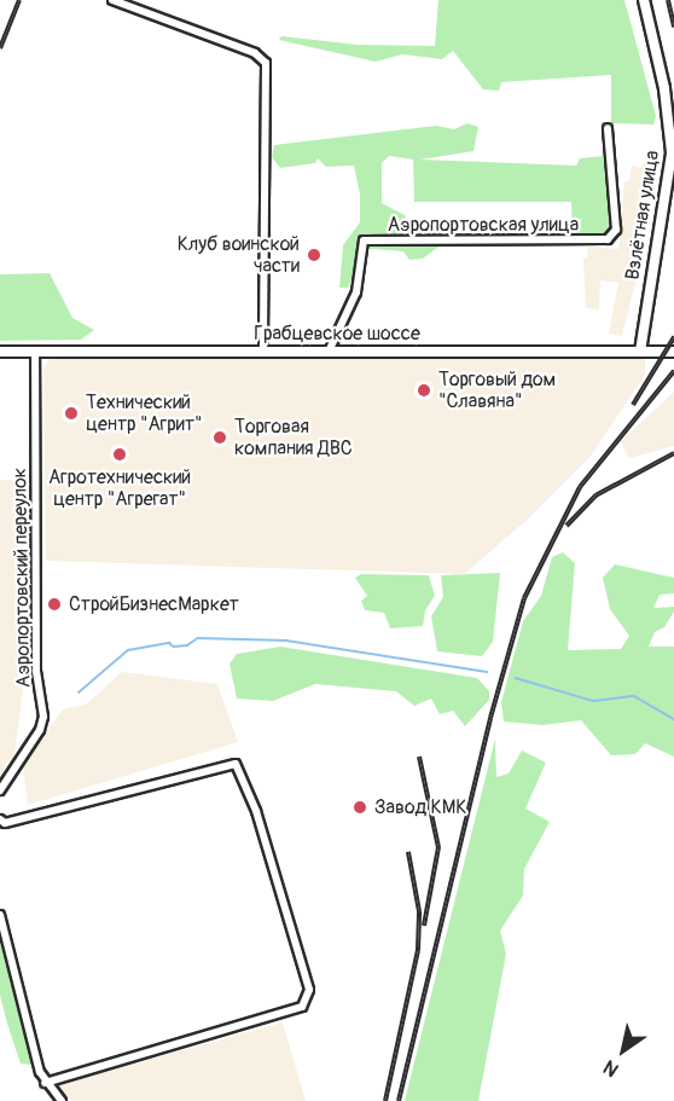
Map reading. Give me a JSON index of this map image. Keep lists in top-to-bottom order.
{
  "streets": {
    "main road": ["Взлётная улица", "Грабцевское шоссе"],
    "street": ["Аэропортовская улица", "Аэропортовский переулок"]
  },
  "crossings": [
    ["Взлётная улица", "Грабцевское шоссе"],
    ["Аэропортовская улица", "Грабцевское шоссе"],
    ["Грабцевское шоссе", "Аэропортовский переулок"]
  ],
  "places": [
    "Клуб воинской части",
    "Торговый дом \"Славяна\"",
    "Технический центр \"Агрит\"",
    "Торговая компания ДВС",
    "Агротехнический центр \"Агрегат\"",
    "СтройБизнесМаркет",
    "Завод КМК"
  ],
  "north": "bottom left"
}
